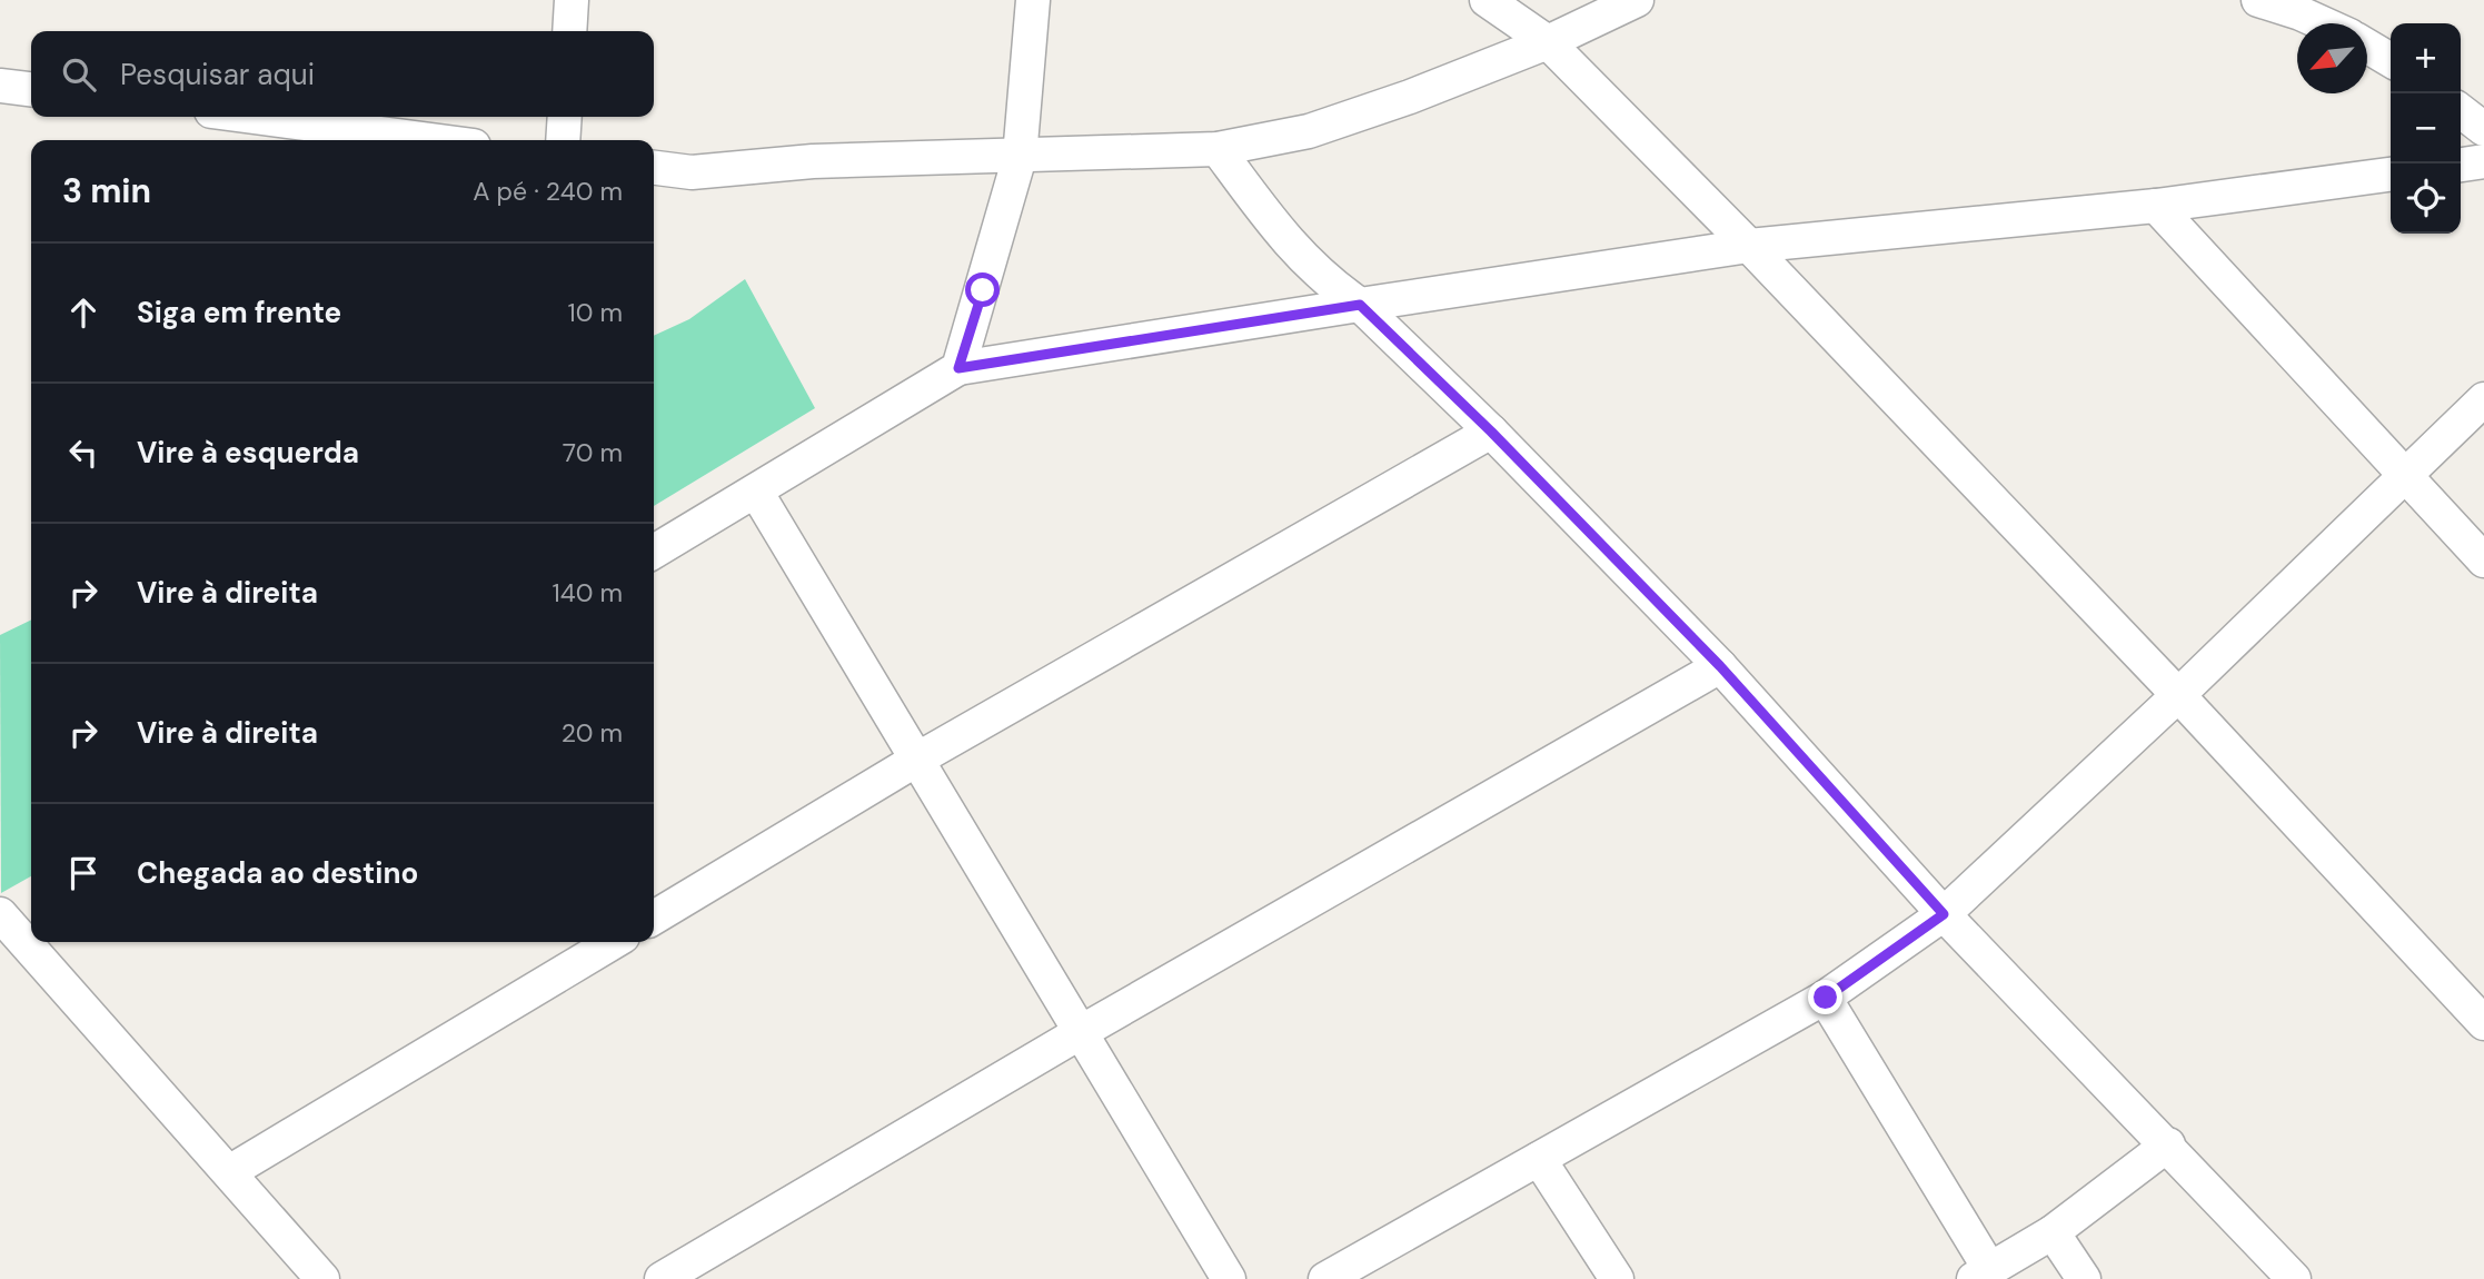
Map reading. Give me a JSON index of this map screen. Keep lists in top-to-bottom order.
{
  "north": "bottom left",
  "page": {
    "map_buttons": ["+", "−"],
    "search": "Pesquisar aqui",
    "heading": ["3 min", "A pé · 240 m"],
    "list": [
      ["Siga em frente", "10 m"],
      ["Vire à esquerda", "70 m"],
      ["Vire à direita", "140 m"],
      ["Vire à direita", "20 m"],
      "Chegada ao destino"
    ]
  }
}
